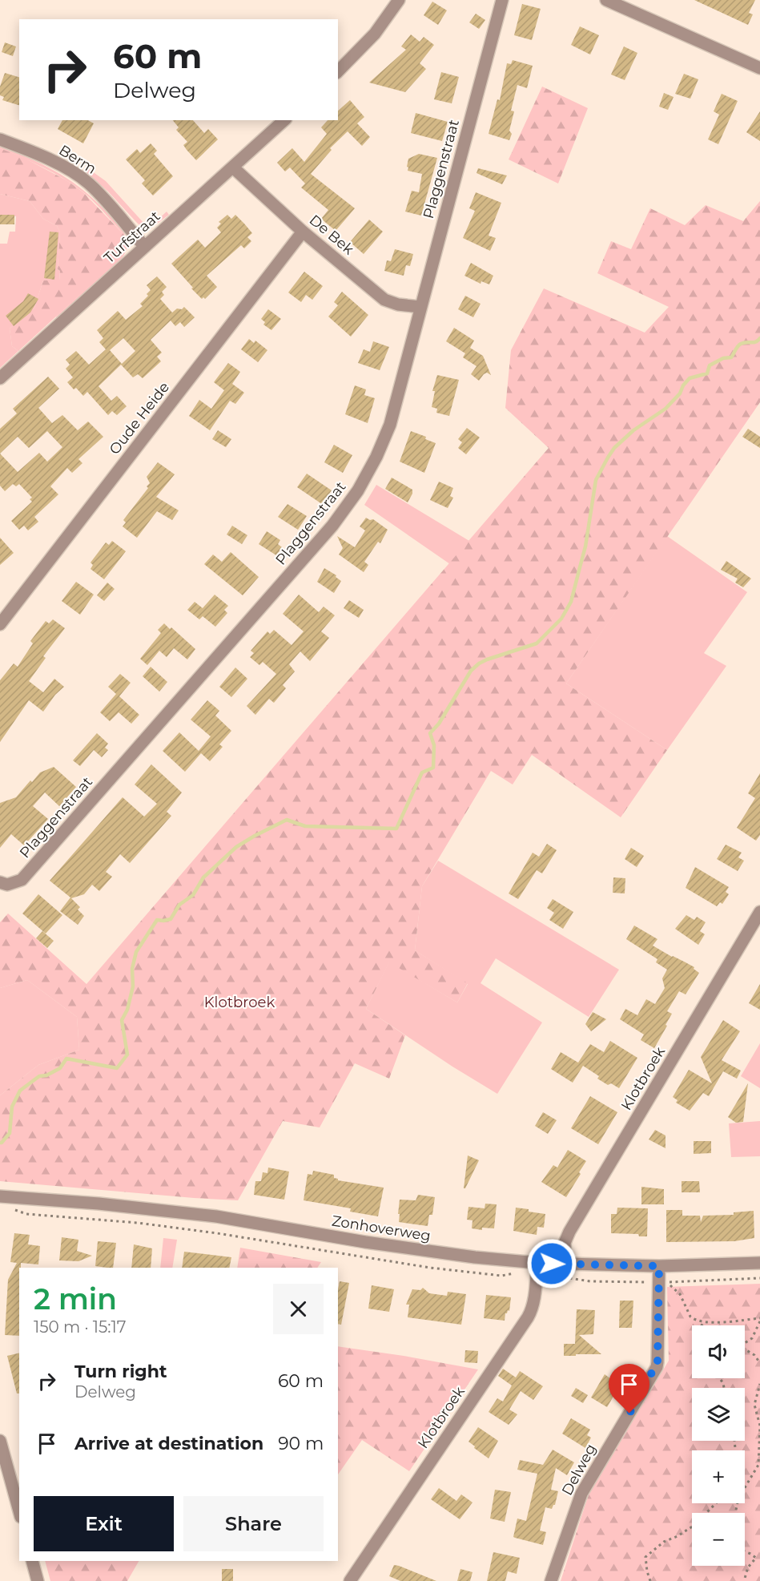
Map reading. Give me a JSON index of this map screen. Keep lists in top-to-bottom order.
{
  "streets": {
    "street": [
      "Berm",
      "Plaggenstraat",
      "De Bek",
      "Turfstraat",
      "Oude Heide",
      "Klotbroek",
      "Zonhoverweg",
      "Delweg"
    ]
  },
  "crossings": [
    ["Berm", "Turfstraat"],
    ["Plaggenstraat", "De Bek"],
    ["De Bek", "Turfstraat"],
    ["De Bek", "Oude Heide"],
    ["Klotbroek", "Zonhoverweg"],
    ["Zonhoverweg", "Delweg"]
  ],
  "parks": ["Klotbroek"],
  "page": {
    "turn": ["60 m", "Delweg"],
    "heading": ["2 min", "150 m · 15:17"],
    "map_buttons": ["+", "−"],
    "list": [
      {
        "name": "Turn right",
        "note": "Delweg",
        "value": "60 m"
      },
      {
        "name": "Arrive at destination",
        "value": "90 m"
      }
    ],
    "buttons": ["Exit", "Share"]
  }
}
